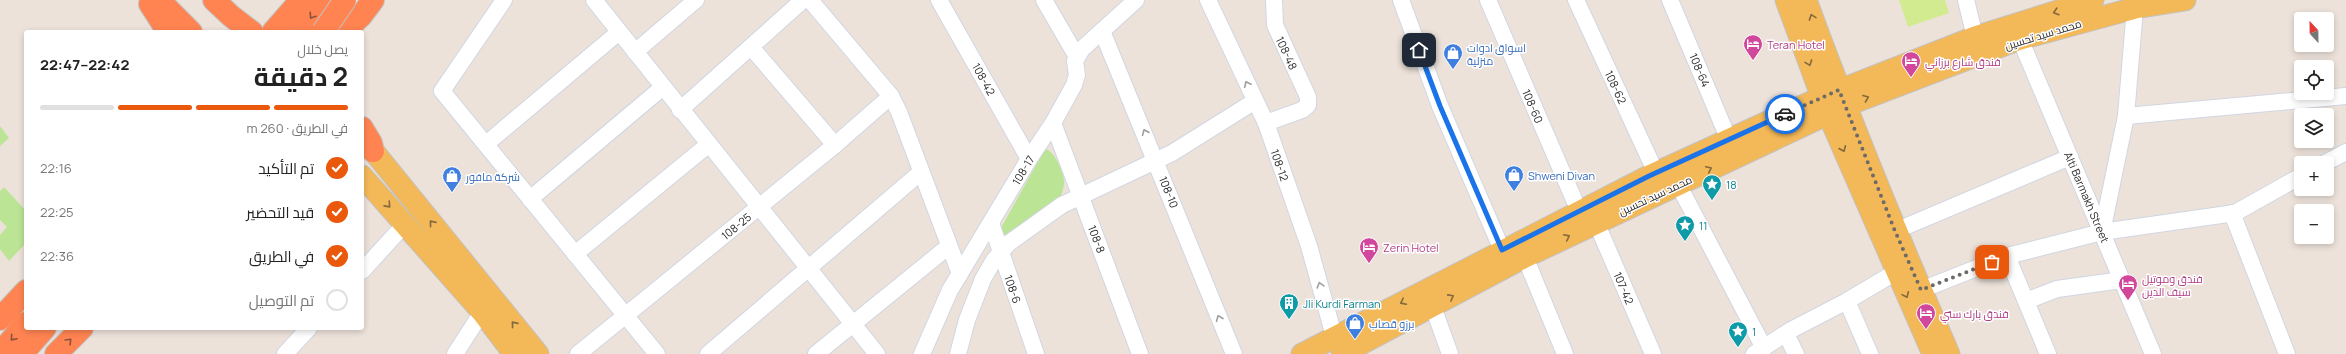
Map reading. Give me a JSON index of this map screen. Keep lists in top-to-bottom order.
{
  "streets": {
    "main road": ["محمد سید تحسین"],
    "street": [
      "108-48",
      "108-64",
      "108-42",
      "108-62",
      "108-60",
      "108-12",
      "108-17",
      "108-10",
      "Alti Barmakh Street",
      "108-25",
      "108-8",
      "107-42",
      "108-6"
    ]
  },
  "crossings": [
    ["محمد سید تحسین", "108-60"],
    ["محمد سید تحسین", "108-12"],
    ["محمد سید تحسین", "Alti Barmakh Street"],
    ["محمد سید تحسین", "107-42"],
    ["108-48", "108-12"],
    ["108-42", "108-17"],
    ["108-60", "107-42"],
    ["108-17", "108-8"],
    ["108-17", "108-6"]
  ],
  "one_way": ["108-12", "108-10"],
  "places": {
    "hotel": [
      "Teran Hotel",
      "فندق شارع برزاني",
      "Zerin Hotel",
      "فندق وموتيل سيف الدين",
      "فندق بارك ستي"
    ],
    "shop": [
      "اسواق ادوات منزلية",
      "Shweni Divan",
      "شركة مافور",
      "برزو قصاب"
    ],
    "place": ["18", "11", "1"],
    "building": ["Jli Kurdi Farman"]
  },
  "north": "top",
  "page": {
    "map_buttons": ["+", "−"],
    "heading": ["2 دقيقة", "يصل خلال", "22:42–22:47"],
    "bar": "في الطريق · 260 m",
    "list": [
      ["تم التأكيد", "22:16"],
      ["قيد التحضير", "22:25"],
      ["في الطريق", "22:36"],
      "تم التوصيل"
    ]
  }
}
